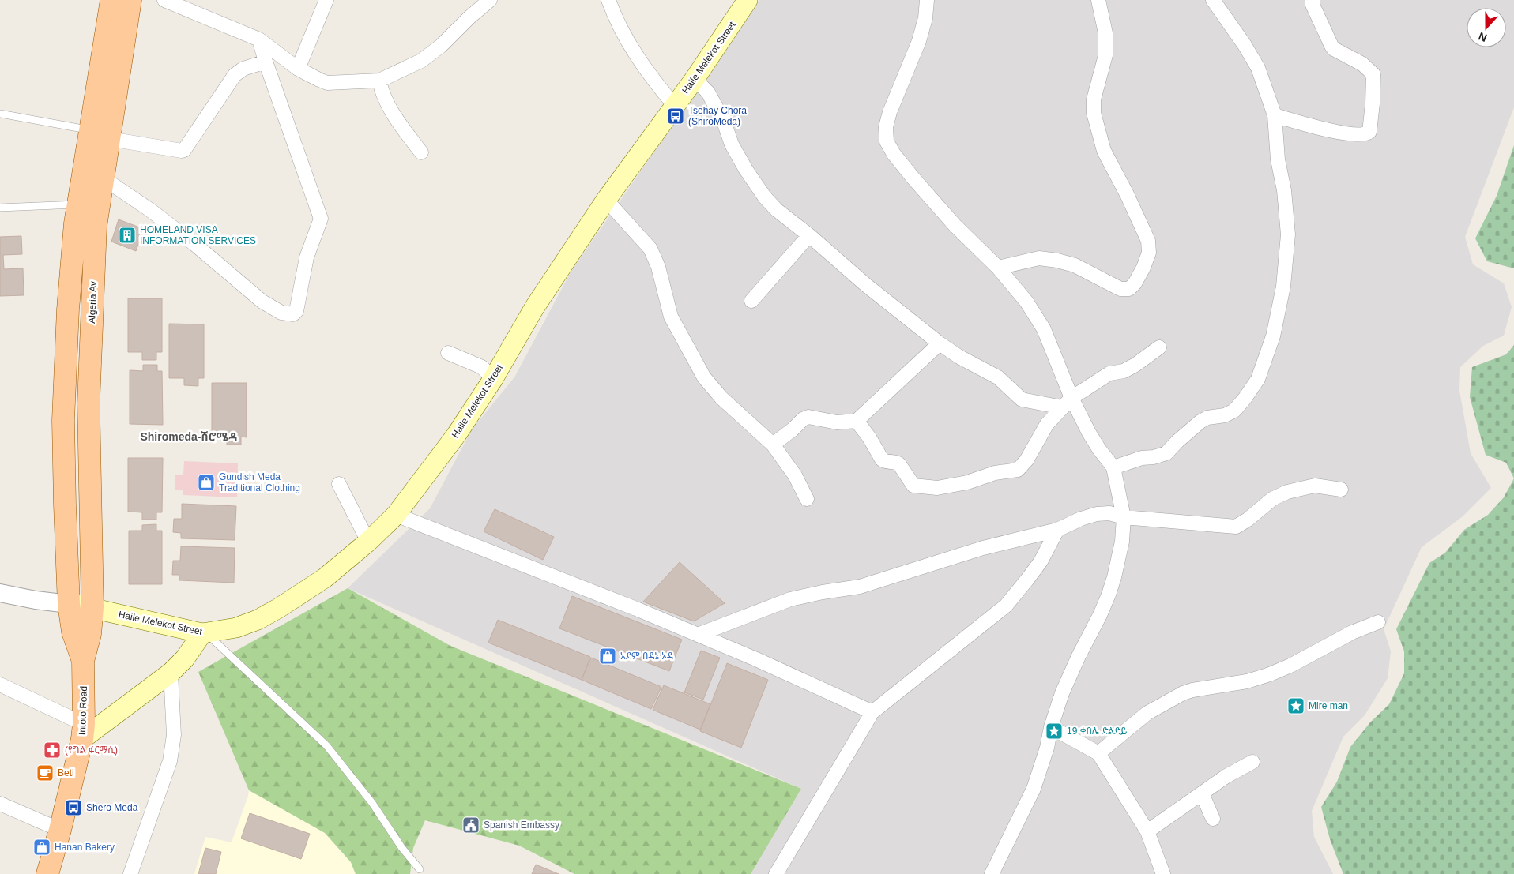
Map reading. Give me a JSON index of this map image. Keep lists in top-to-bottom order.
{
  "streets": {
    "main road": ["Haile Melekot Street", "Algeria Av", "Intoto Road"]
  },
  "crossings": [
    ["Haile Melekot Street", "Algeria Av"],
    ["Algeria Av", "Intoto Road"]
  ],
  "districts": ["Shiromeda-ሽሮሜዳ"],
  "places": {
    "bus stop": ["Tsehay Chora (ShiroMeda)", "Shero Meda"],
    "building": ["HOMELAND VISA INFORMATION SERVICES"],
    "shop": ["Gundish Meda Traditional Clothing", "አደም በዳኔ ኦዳ", "Hanan Bakery"],
    "place": ["Mire man", "19 ቀበሌ ድልድይ"],
    "pharmacy": ["(የግል ፋርማሲ)"],
    "cafe": ["Beti"],
    "public building": ["Spanish Embassy"]
  },
  "north": "bottom"
}
